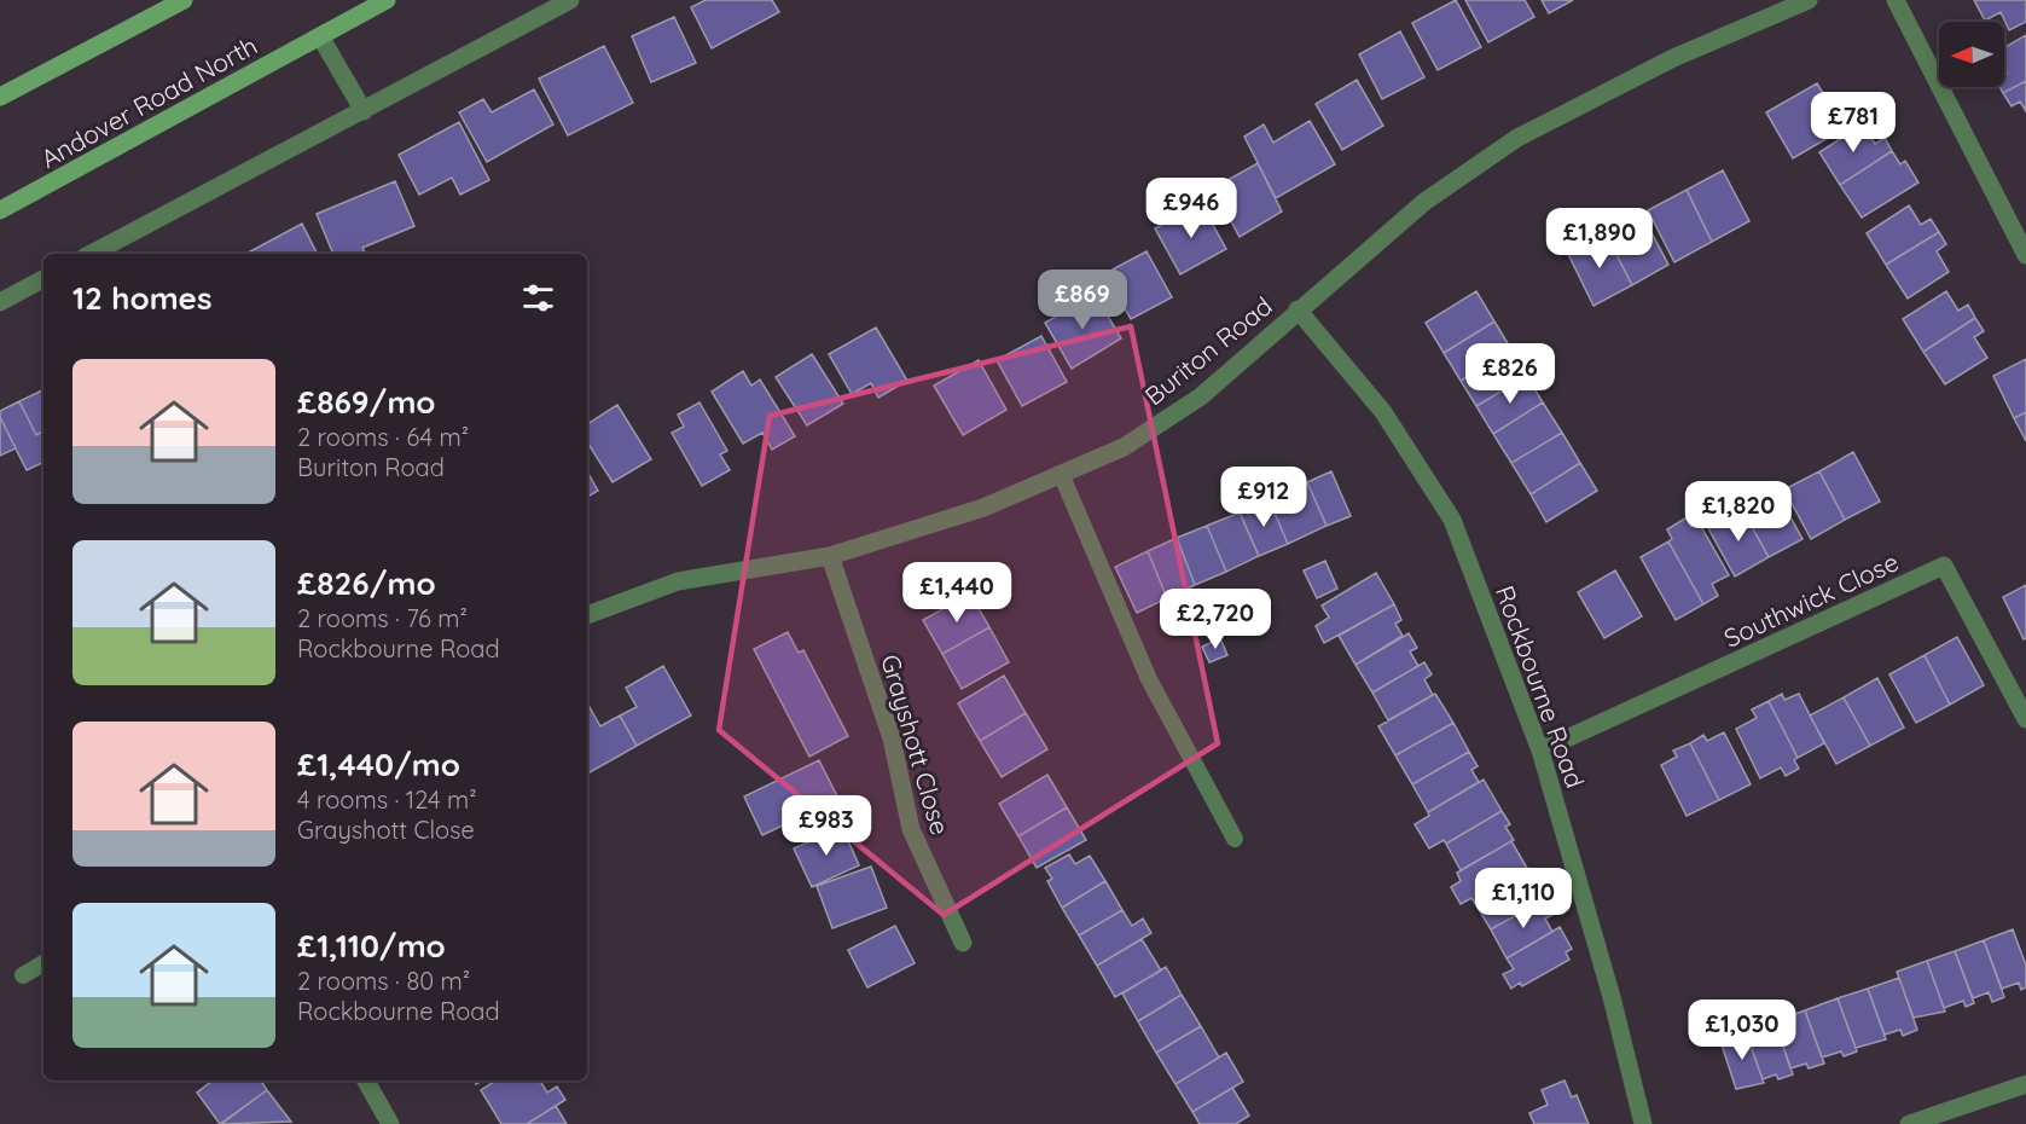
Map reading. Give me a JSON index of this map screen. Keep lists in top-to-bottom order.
{
  "streets": {
    "main road": ["Andover Road North"],
    "street": [
      "Buriton Road",
      "Southwick Close",
      "Rockbourne Road",
      "Grayshott Close"
    ]
  },
  "crossings": [
    ["Buriton Road", "Rockbourne Road"],
    ["Buriton Road", "Grayshott Close"],
    ["Southwick Close", "Rockbourne Road"]
  ],
  "north": "left",
  "page": {
    "price": [
      "£781",
      "£946",
      "£1,890",
      "£869",
      "£826",
      "£912",
      "£1,820",
      "£1,440",
      "£2,720",
      "£983",
      "£1,110",
      "£1,030"
    ],
    "heading": "12 homes",
    "list": [
      {
        "name": "£869/mo",
        "note": "2 rooms · 64 m² · Buriton Road"
      },
      {
        "name": "£826/mo",
        "note": "2 rooms · 76 m² · Rockbourne Road"
      },
      {
        "name": "£1,440/mo",
        "note": "4 rooms · 124 m² · Grayshott Close"
      },
      {
        "name": "£1,110/mo",
        "note": "2 rooms · 80 m² · Rockbourne Road"
      }
    ]
  }
}
